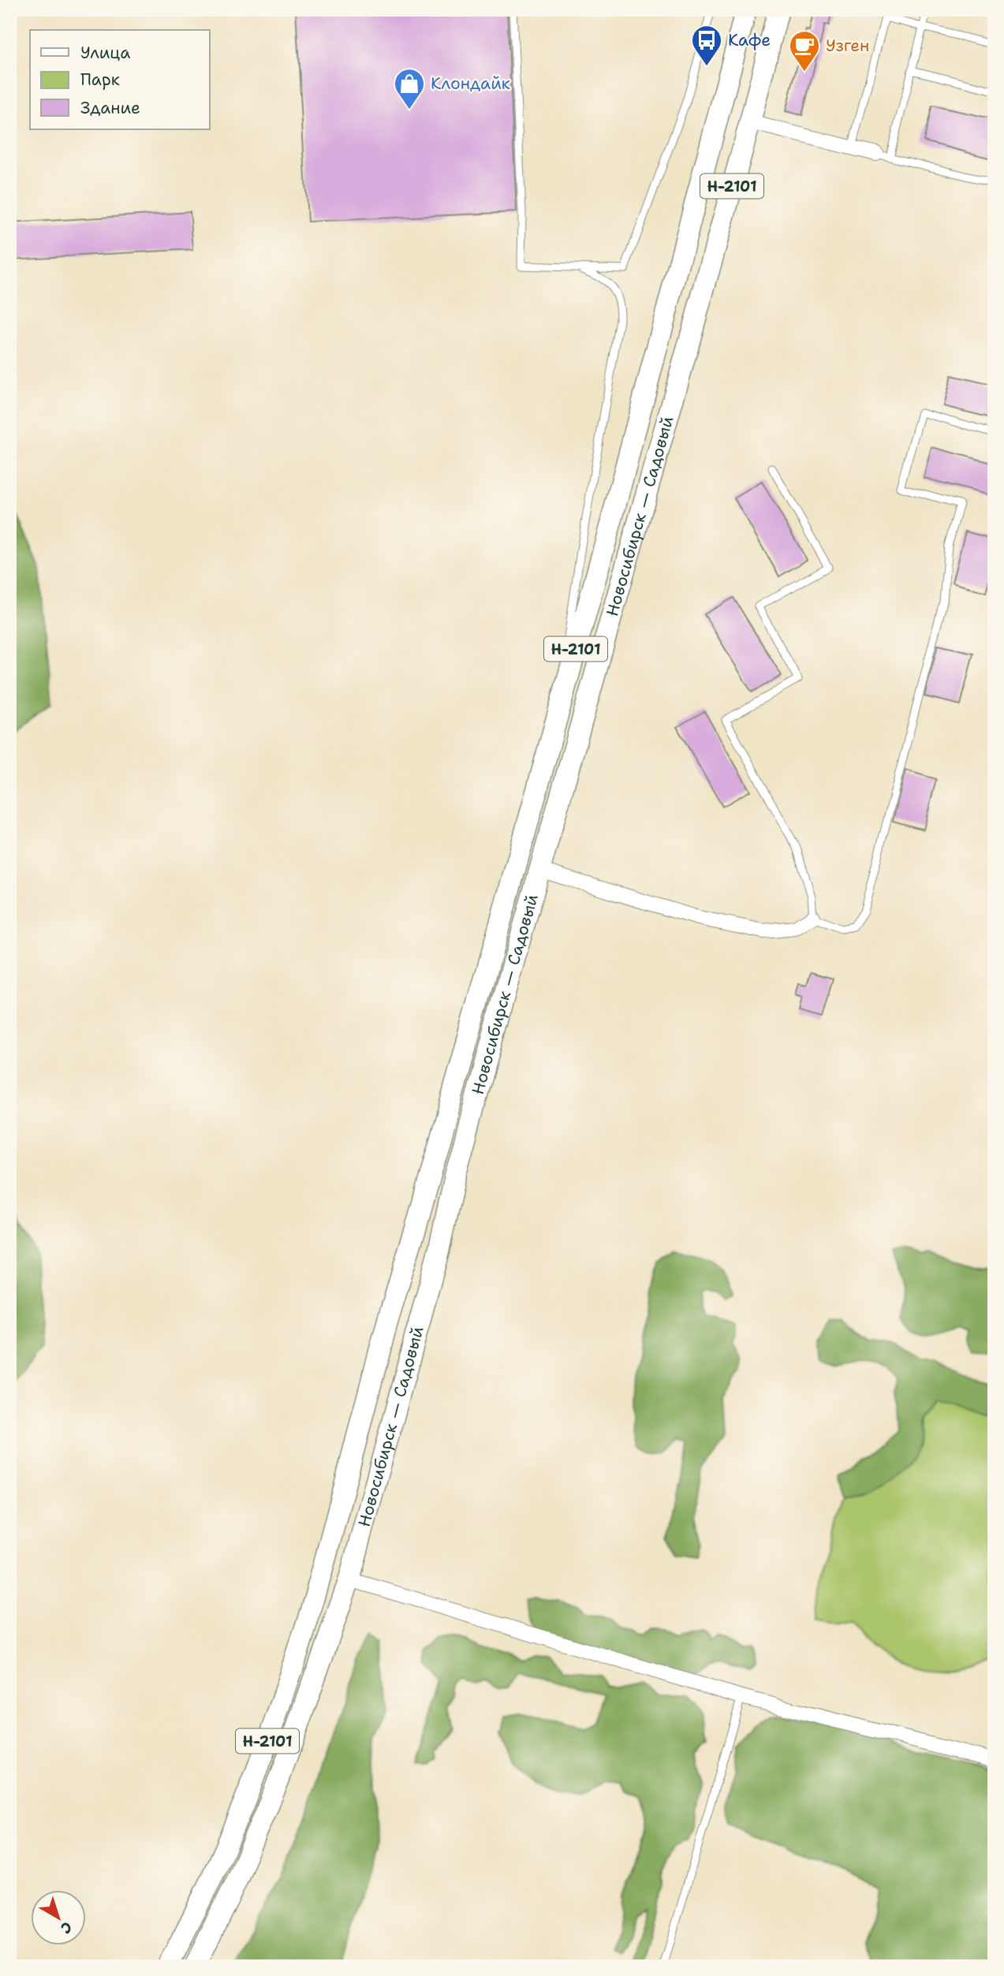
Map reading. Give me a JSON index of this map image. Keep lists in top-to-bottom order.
{
  "streets": {
    "main road": ["Н-2101", "Новосибирск — Садовый"]
  },
  "places": {
    "bus stop": ["Кафе"],
    "cafe": ["Узген"],
    "shop": ["Клондайк"]
  },
  "legend": ["Улица", "Парк", "Здание"],
  "north": "bottom right"
}
